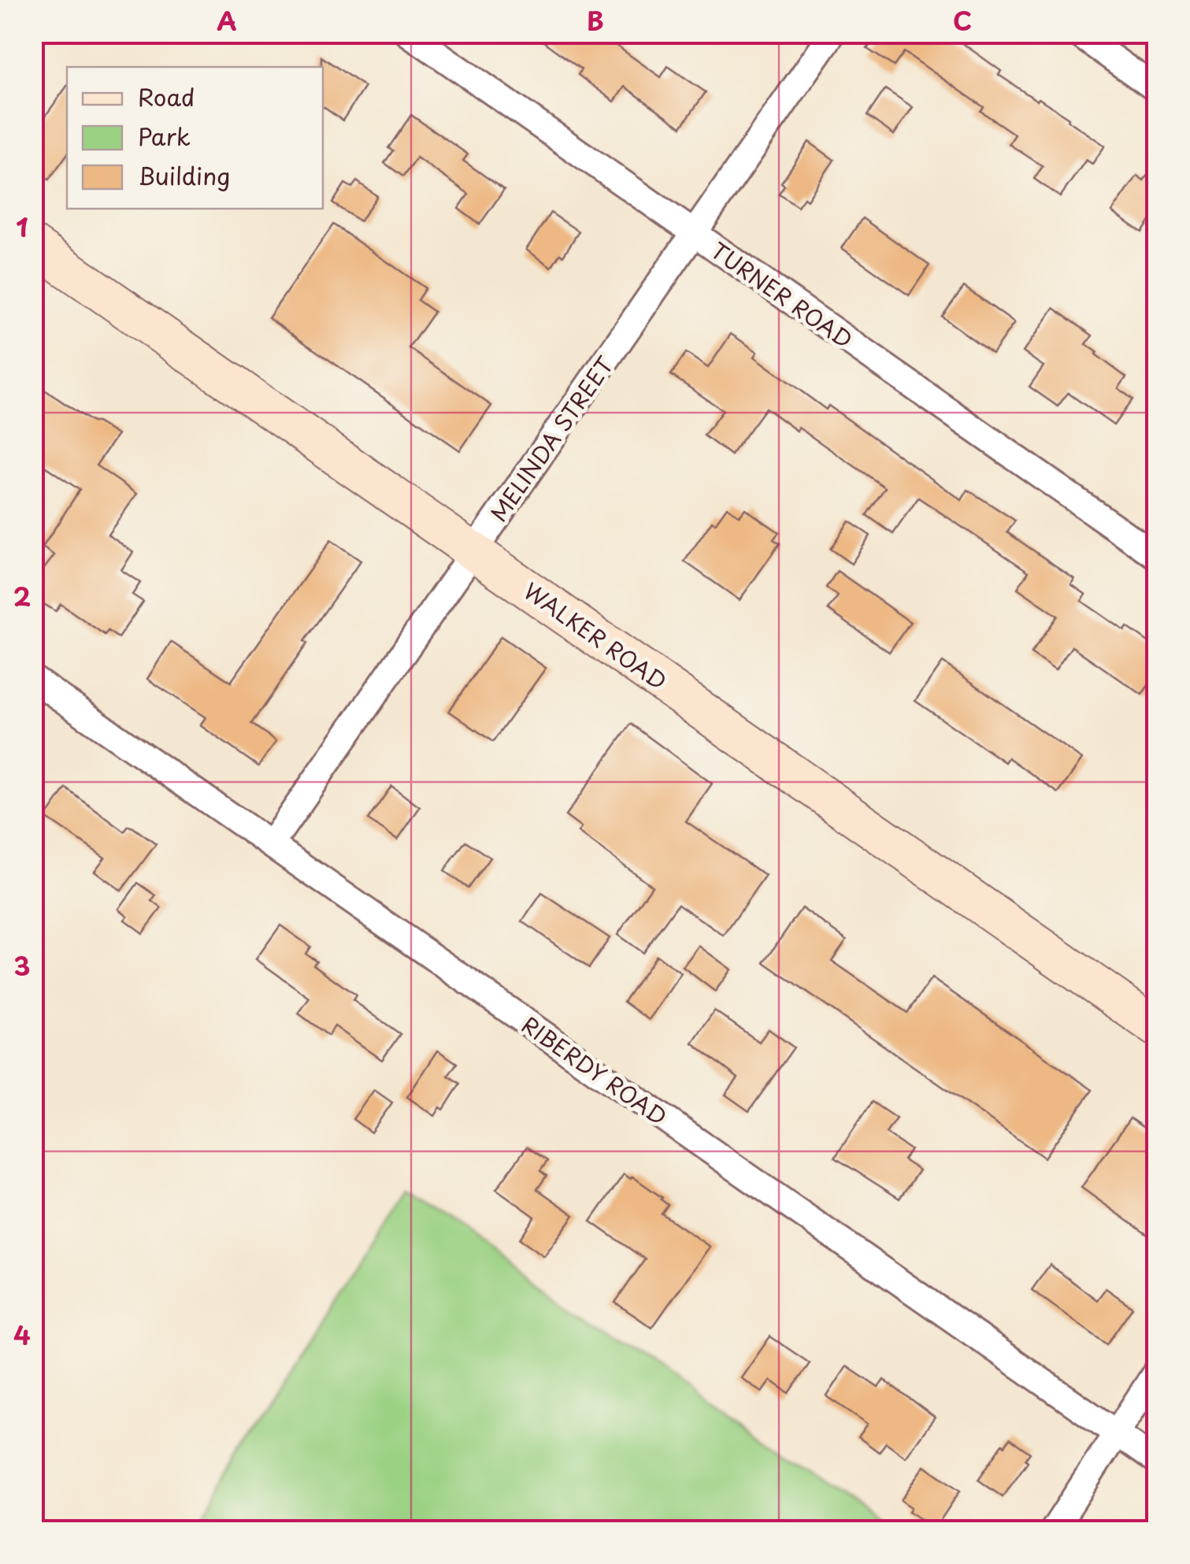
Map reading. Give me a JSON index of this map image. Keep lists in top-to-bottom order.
{
  "streets": {
    "main road": ["WALKER ROAD"],
    "street": ["TURNER ROAD", "MELINDA STREET", "RIBERDY ROAD"]
  },
  "crossings": [
    ["TURNER ROAD", "MELINDA STREET"],
    ["MELINDA STREET", "WALKER ROAD"],
    ["MELINDA STREET", "RIBERDY ROAD"]
  ],
  "legend": ["Road", "Park", "Building"],
  "grid": {
    "columns": ["A", "B", "C"],
    "rows": [
      "1",
      "2",
      "3",
      "4"
    ]
  }
}
